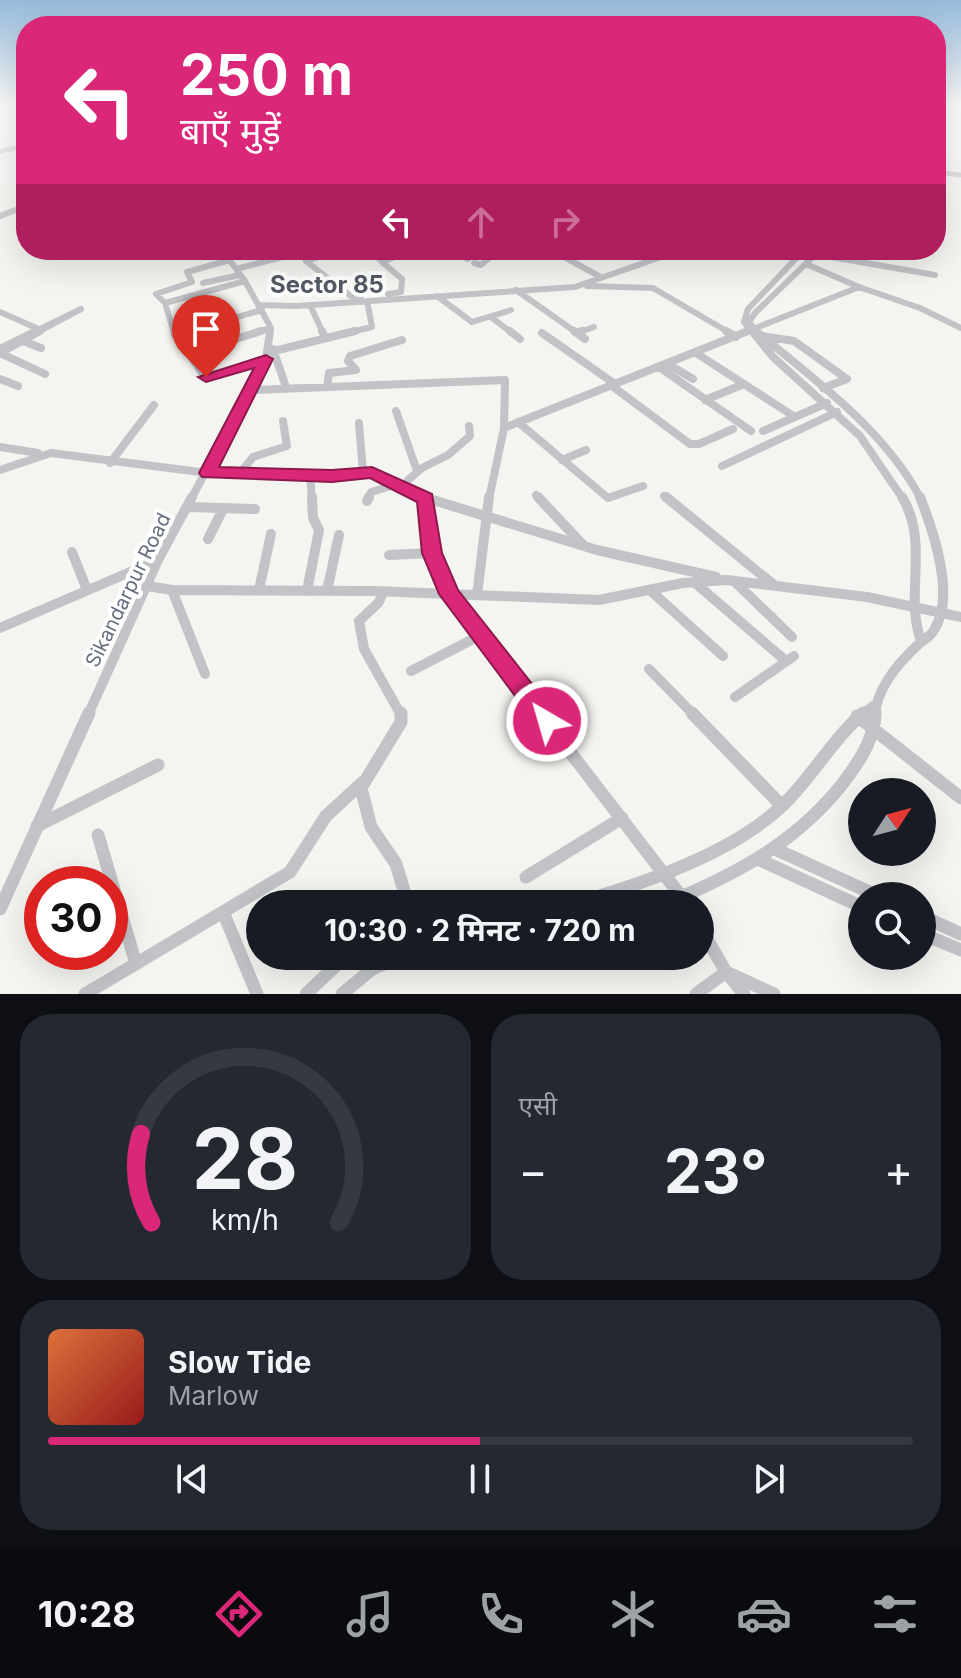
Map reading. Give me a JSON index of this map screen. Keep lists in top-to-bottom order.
{
  "streets": {
    "street": ["Sikandarpur Road"]
  },
  "districts": ["Sector 85"],
  "north": "top right",
  "page": {
    "turn": ["250 m", "बाएँ मुड़ें"],
    "limit": "30",
    "trip": "10:30 · 2 मिनट · 720 m",
    "tile": "एसी",
    "heat": ["−", "23°", "+"],
    "song": ["Slow Tide", "Marlow"],
    "tabs": "10:28",
    "gauge": ["28", "km/h"]
  }
}
